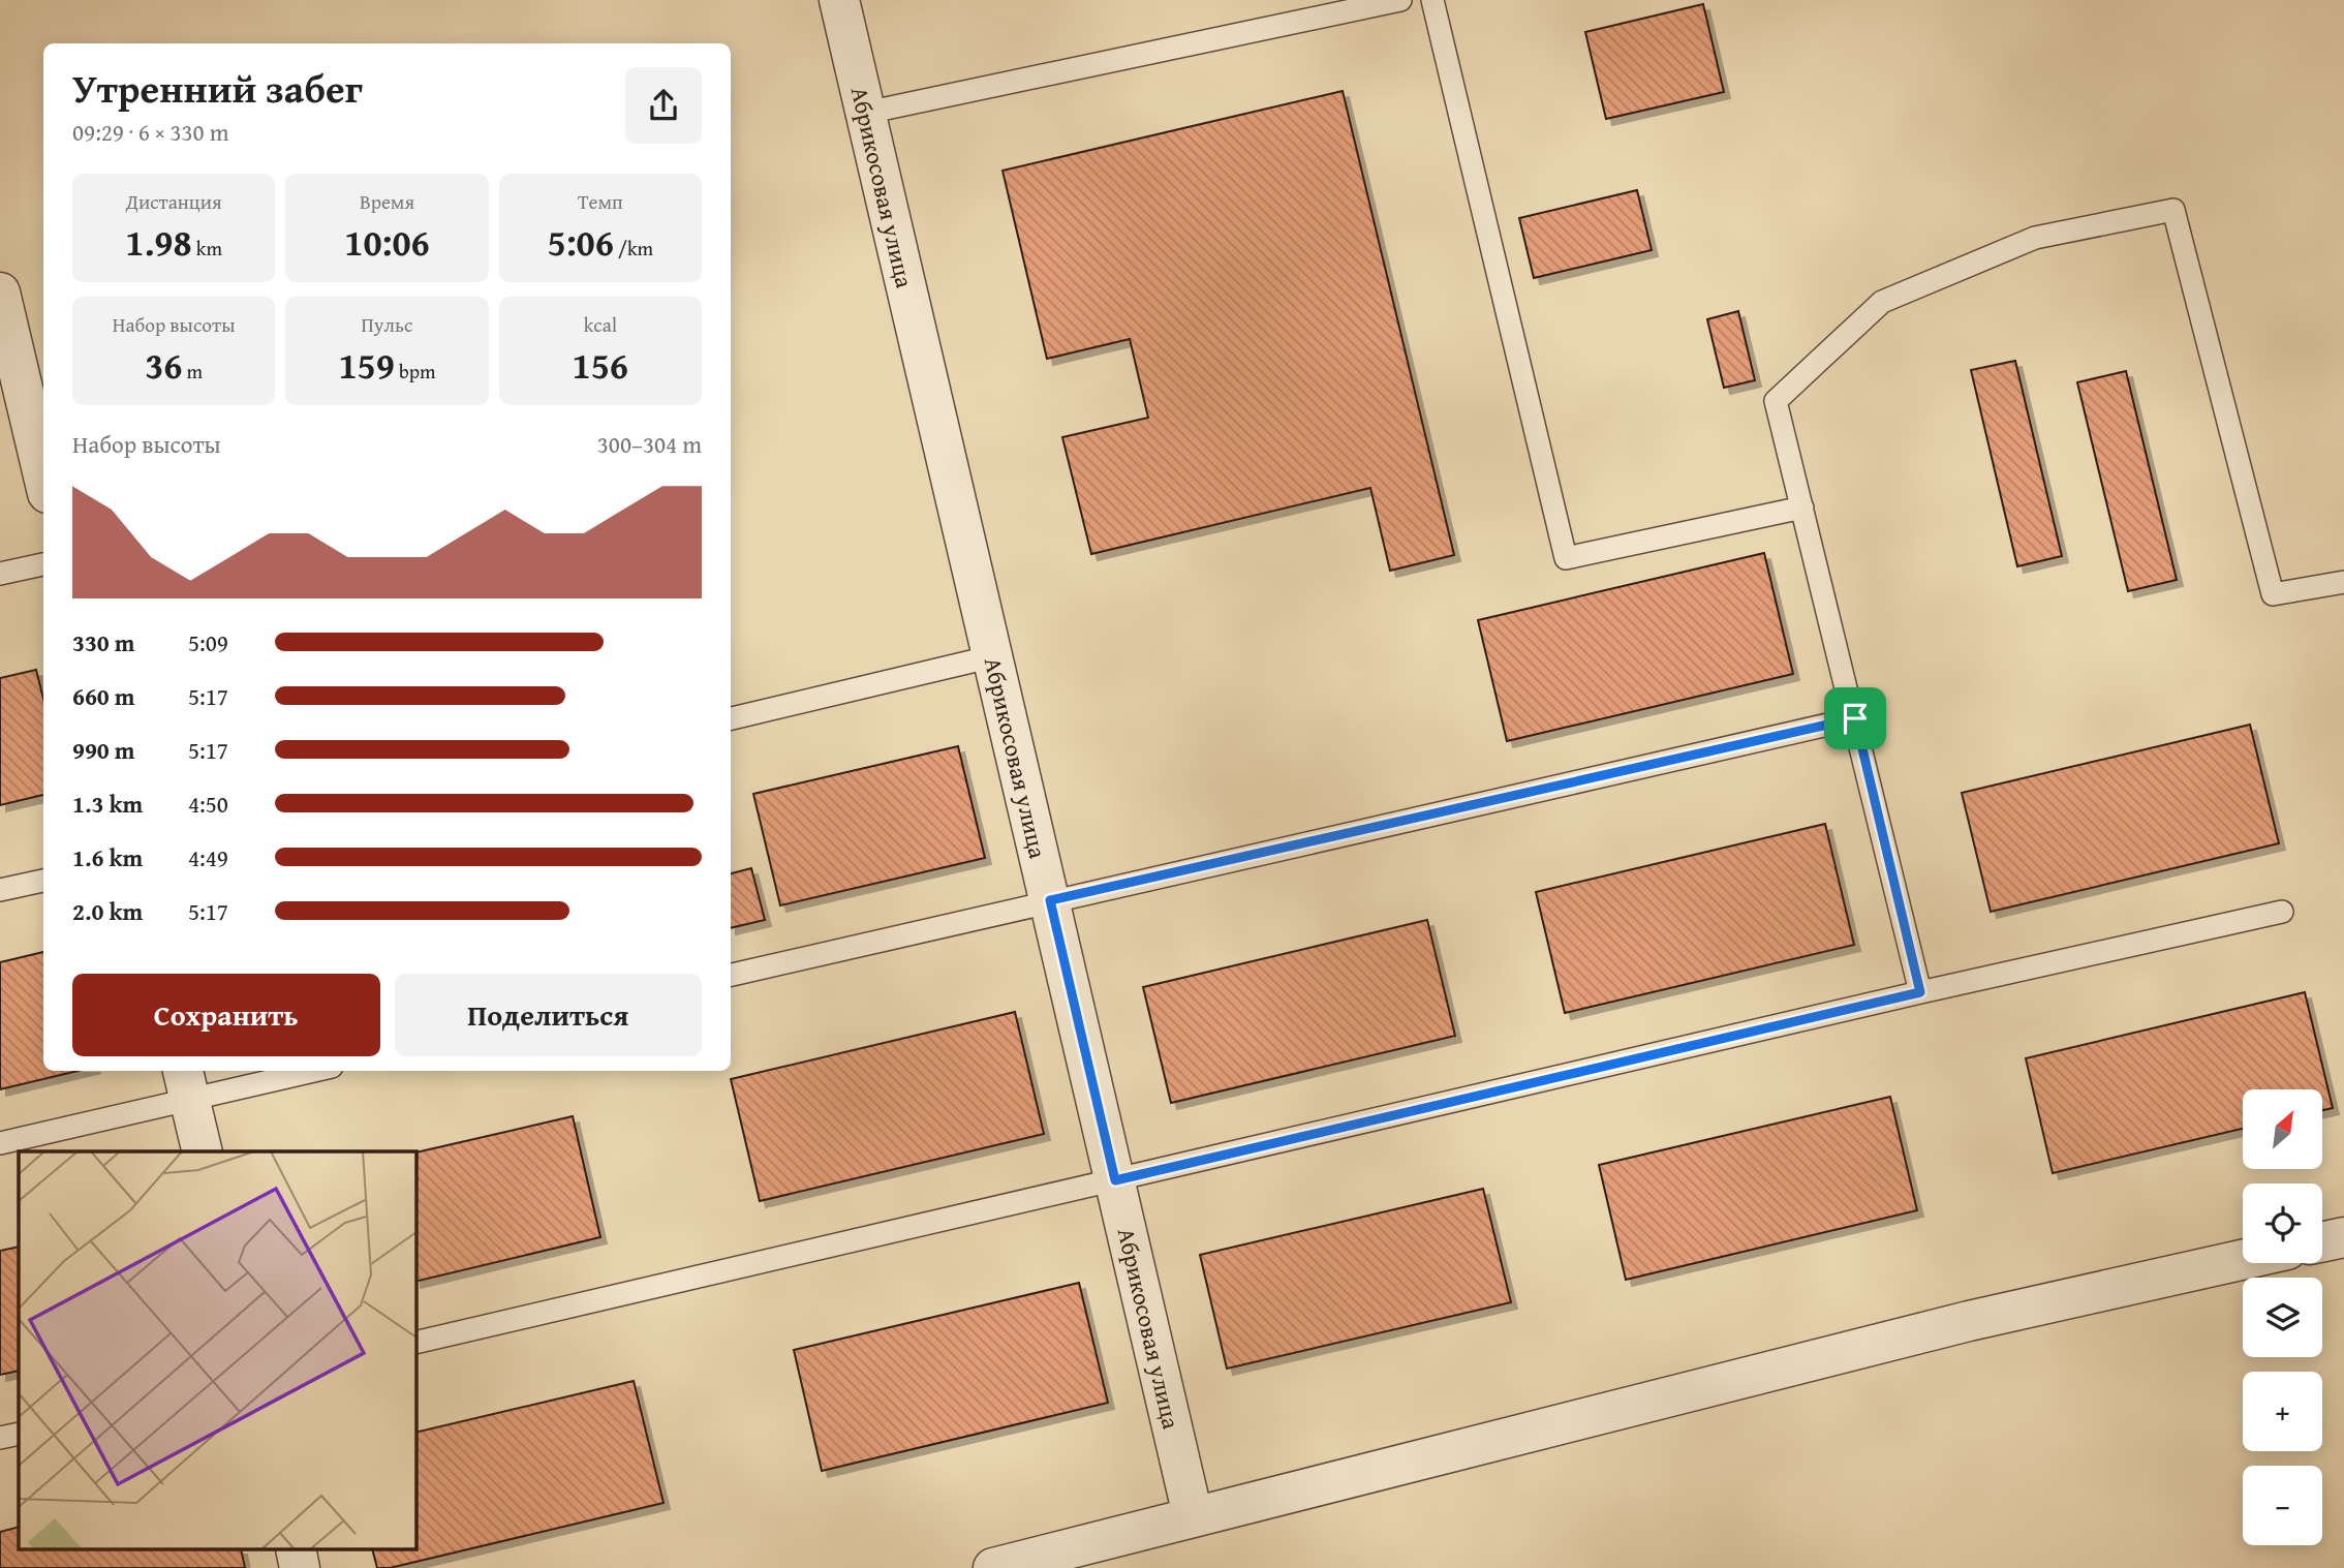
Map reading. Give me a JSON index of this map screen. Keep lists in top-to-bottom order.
{
  "streets": {
    "street": ["Абрикосовая улица"]
  },
  "north": "top right",
  "page": {
    "heading": ["Утренний забег", "09:29 · 6 × 330 m"],
    "stats": [
      ["Дистанция", "1.98 km"],
      ["Время", "10:06"],
      ["Темп", "5:06 /km"],
      ["Набор высоты", "36 m"],
      ["Пульс", "159 bpm"],
      ["kcal", "156"]
    ],
    "chart": ["Набор высоты", "300–304 m"],
    "list": [
      {
        "name": "330 m",
        "note": "5:09"
      },
      {
        "name": "660 m",
        "note": "5:17"
      },
      {
        "name": "990 m",
        "note": "5:17"
      },
      {
        "name": "1.3 km",
        "note": "4:50"
      },
      {
        "name": "1.6 km",
        "note": "4:49"
      },
      {
        "name": "2.0 km",
        "note": "5:17"
      }
    ],
    "buttons": ["Сохранить", "Поделиться"],
    "map_buttons": ["+", "−"]
  }
}
